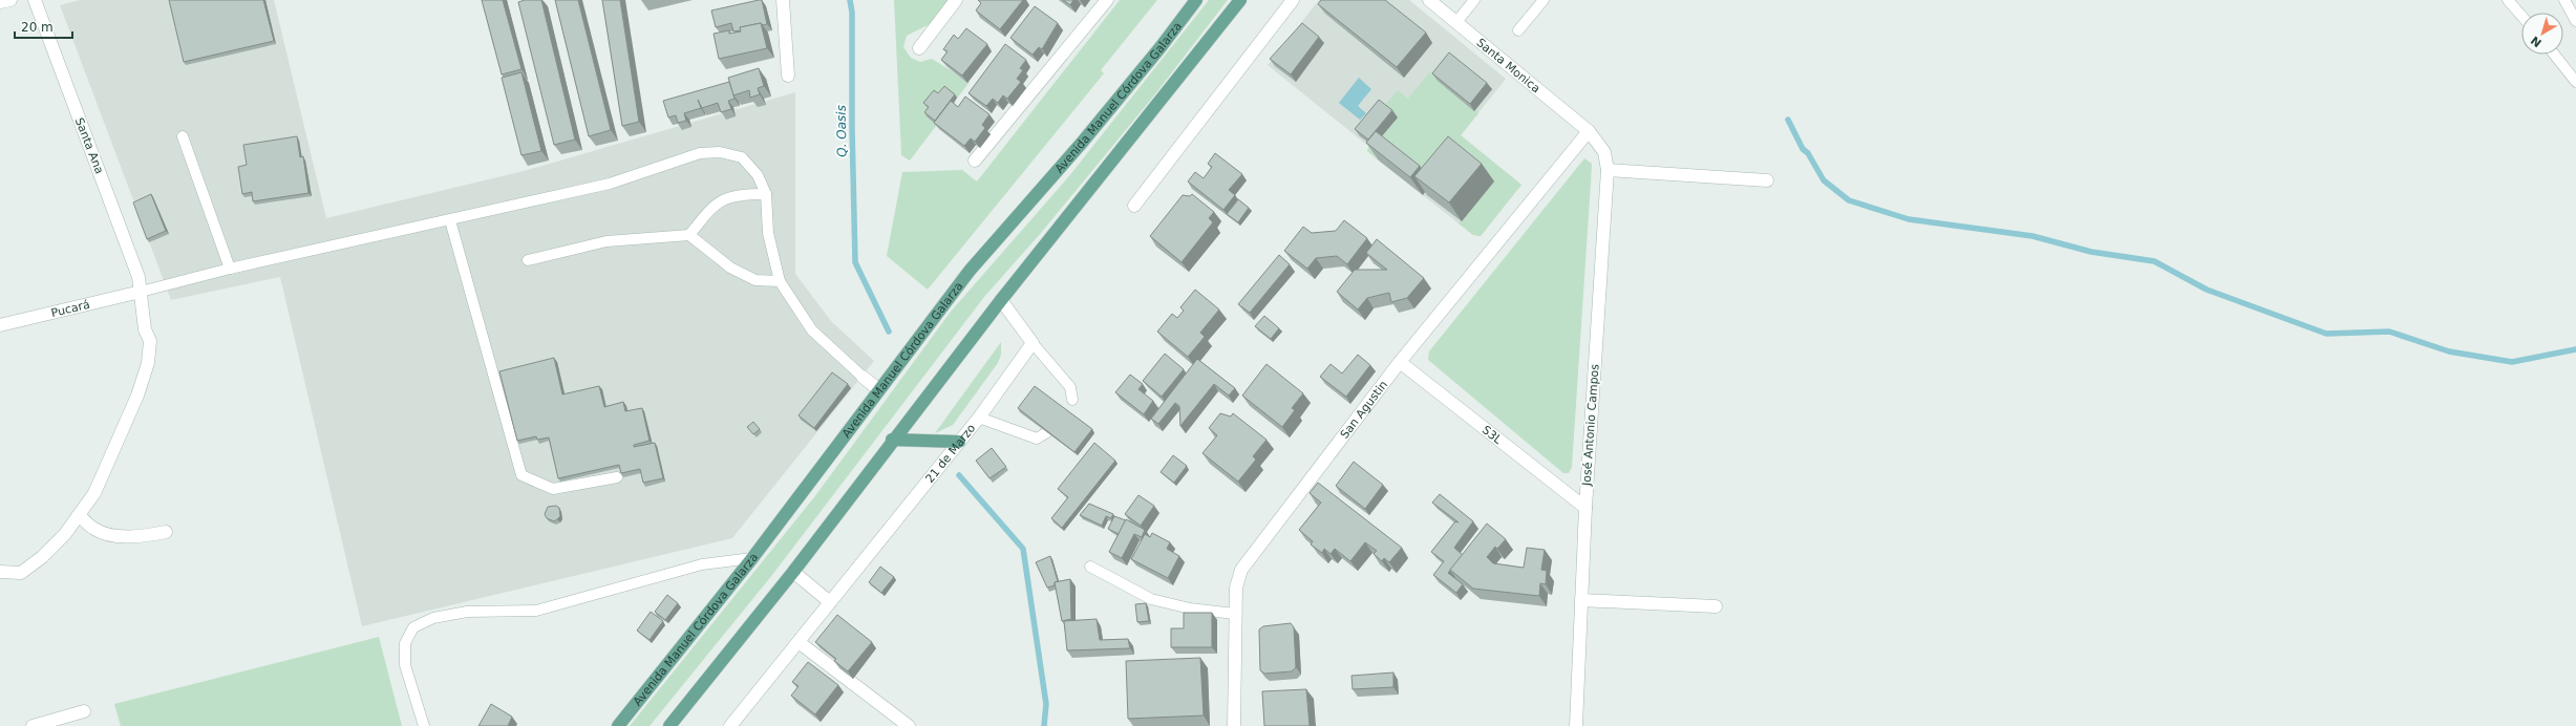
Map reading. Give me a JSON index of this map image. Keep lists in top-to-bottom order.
{
  "streets": {
    "main road": ["Avenida Manuel Córdova Galarza"],
    "street": [
      "Santa Monica",
      "Santa Ana",
      "Pucará",
      "San Agustin",
      "José Antonio Campos",
      "S3L",
      "21 de Marzo"
    ]
  },
  "crossings": [
    ["Santa Monica", "San Agustin"],
    ["Santa Monica", "José Antonio Campos"],
    ["Santa Ana", "Pucará"],
    ["San Agustin", "José Antonio Campos"],
    ["San Agustin", "S3L"],
    ["José Antonio Campos", "S3L"]
  ],
  "water": ["Q. Oasis"],
  "scale_bar": "20 m",
  "north": "bottom left"
}
